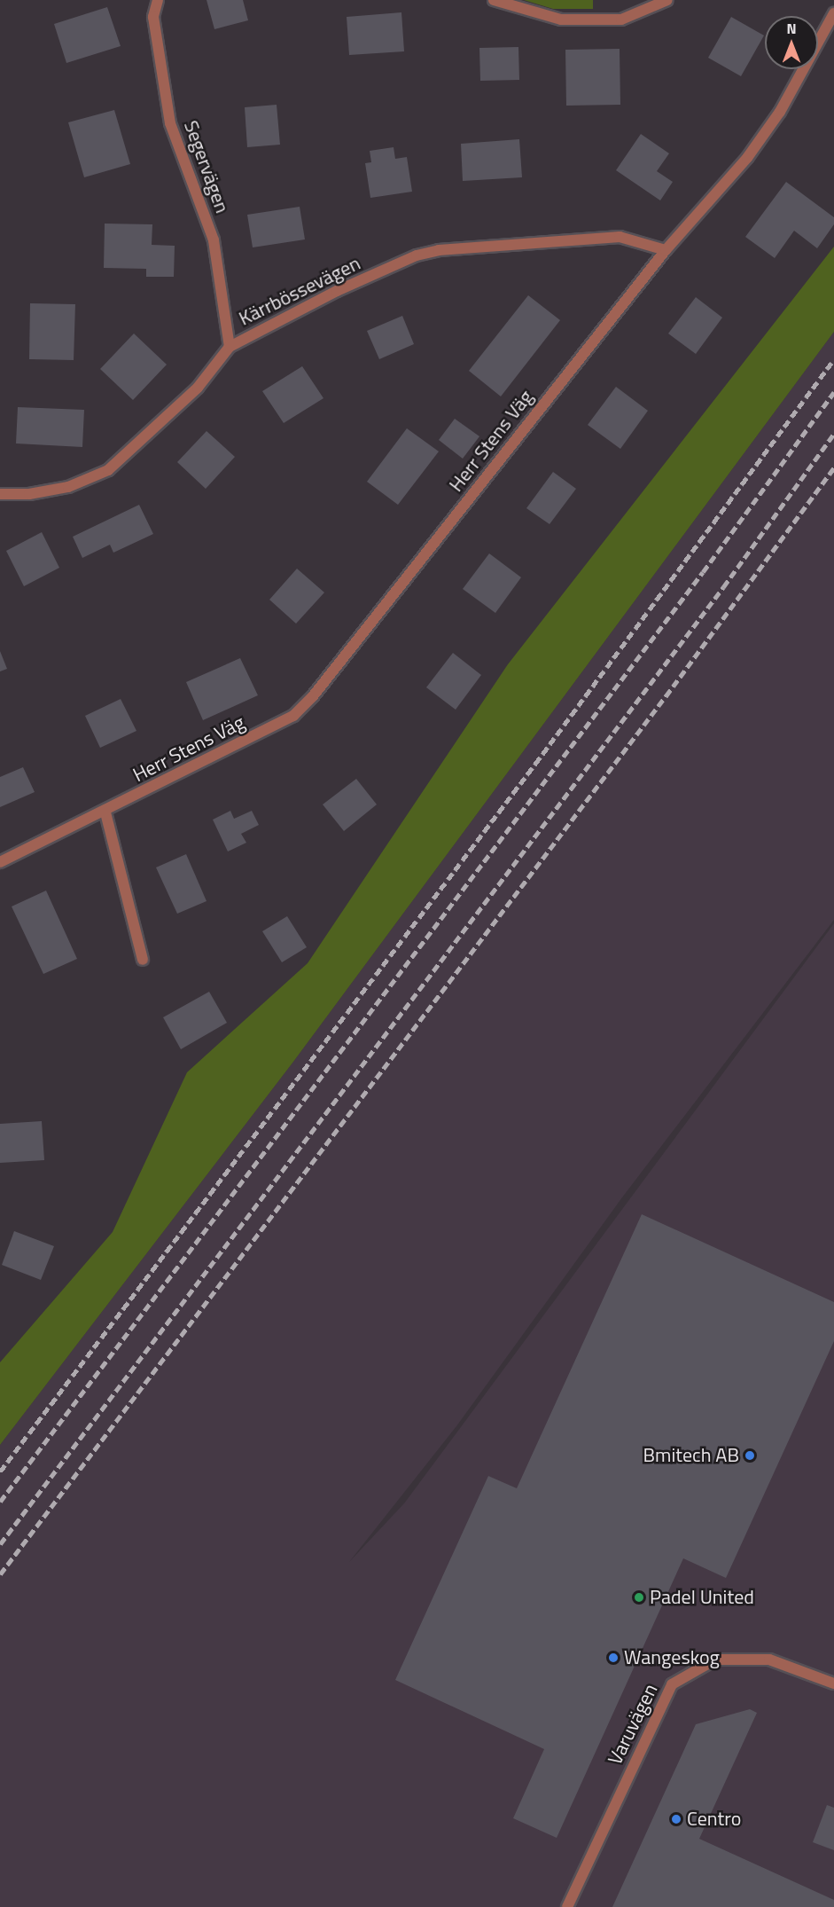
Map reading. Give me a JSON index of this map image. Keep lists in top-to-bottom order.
{
  "streets": {
    "street": [
      "Segervägen",
      "Kärrbössevägen",
      "Herr Stens Väg",
      "Varuvägen"
    ]
  },
  "crossings": [
    ["Segervägen", "Kärrbössevägen"],
    ["Kärrbössevägen", "Herr Stens Väg"]
  ],
  "places": [
    "Bmitech AB",
    "Padel United",
    "Wangeskog",
    "Centro"
  ],
  "north": "top"
}
